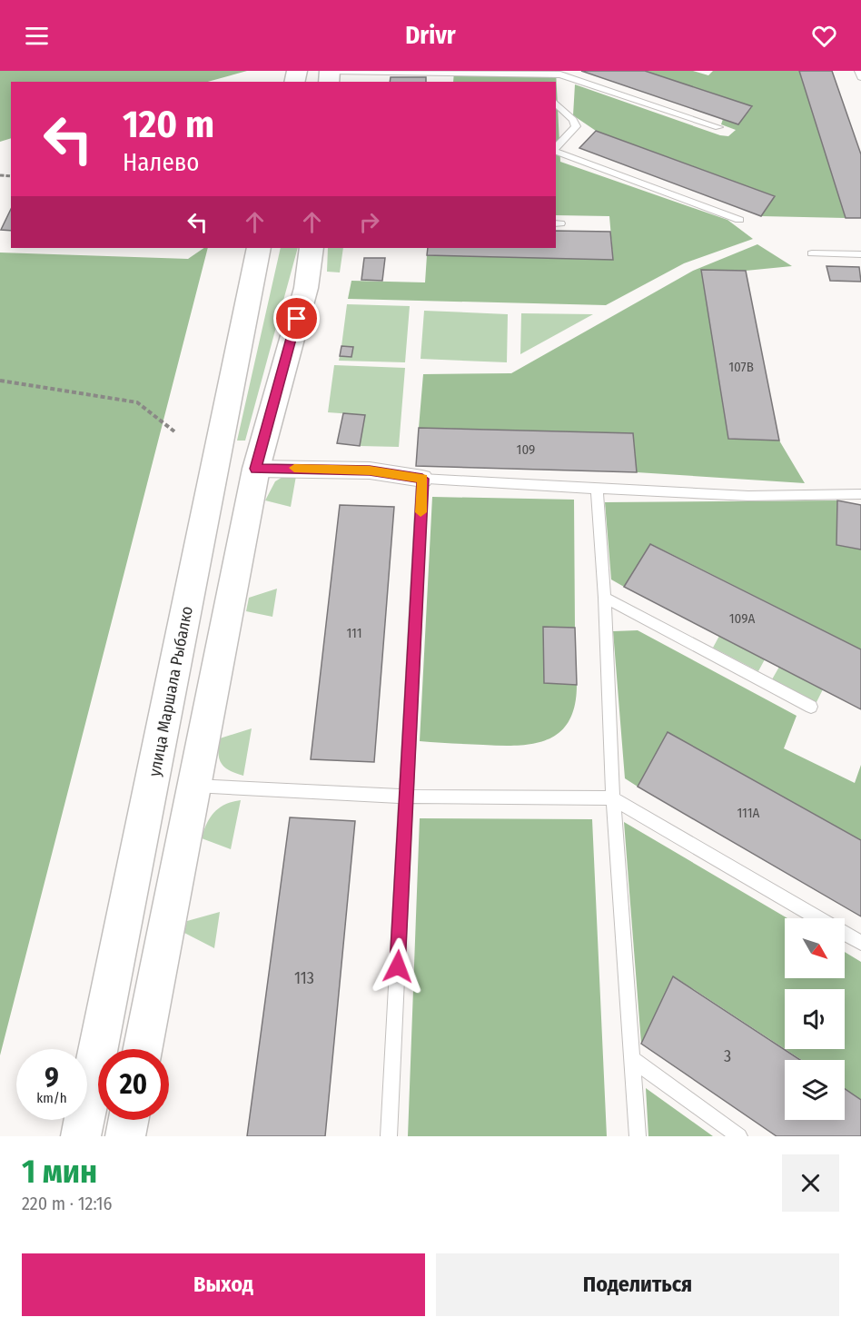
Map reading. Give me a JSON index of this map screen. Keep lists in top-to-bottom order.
{
  "streets": {
    "main road": ["улица Маршала Рыбалко"]
  },
  "house_numbers": [
    "107В",
    "109",
    "109А",
    "111",
    "111А",
    "113",
    "3"
  ],
  "north": "bottom right",
  "page": {
    "header": "Drivr",
    "turn": ["120 m", "Налево"],
    "speed": "9 km/h",
    "limit": "20",
    "heading": ["1 мин", "220 m · 12:16"],
    "buttons": ["Выход", "Поделиться"]
  }
}
